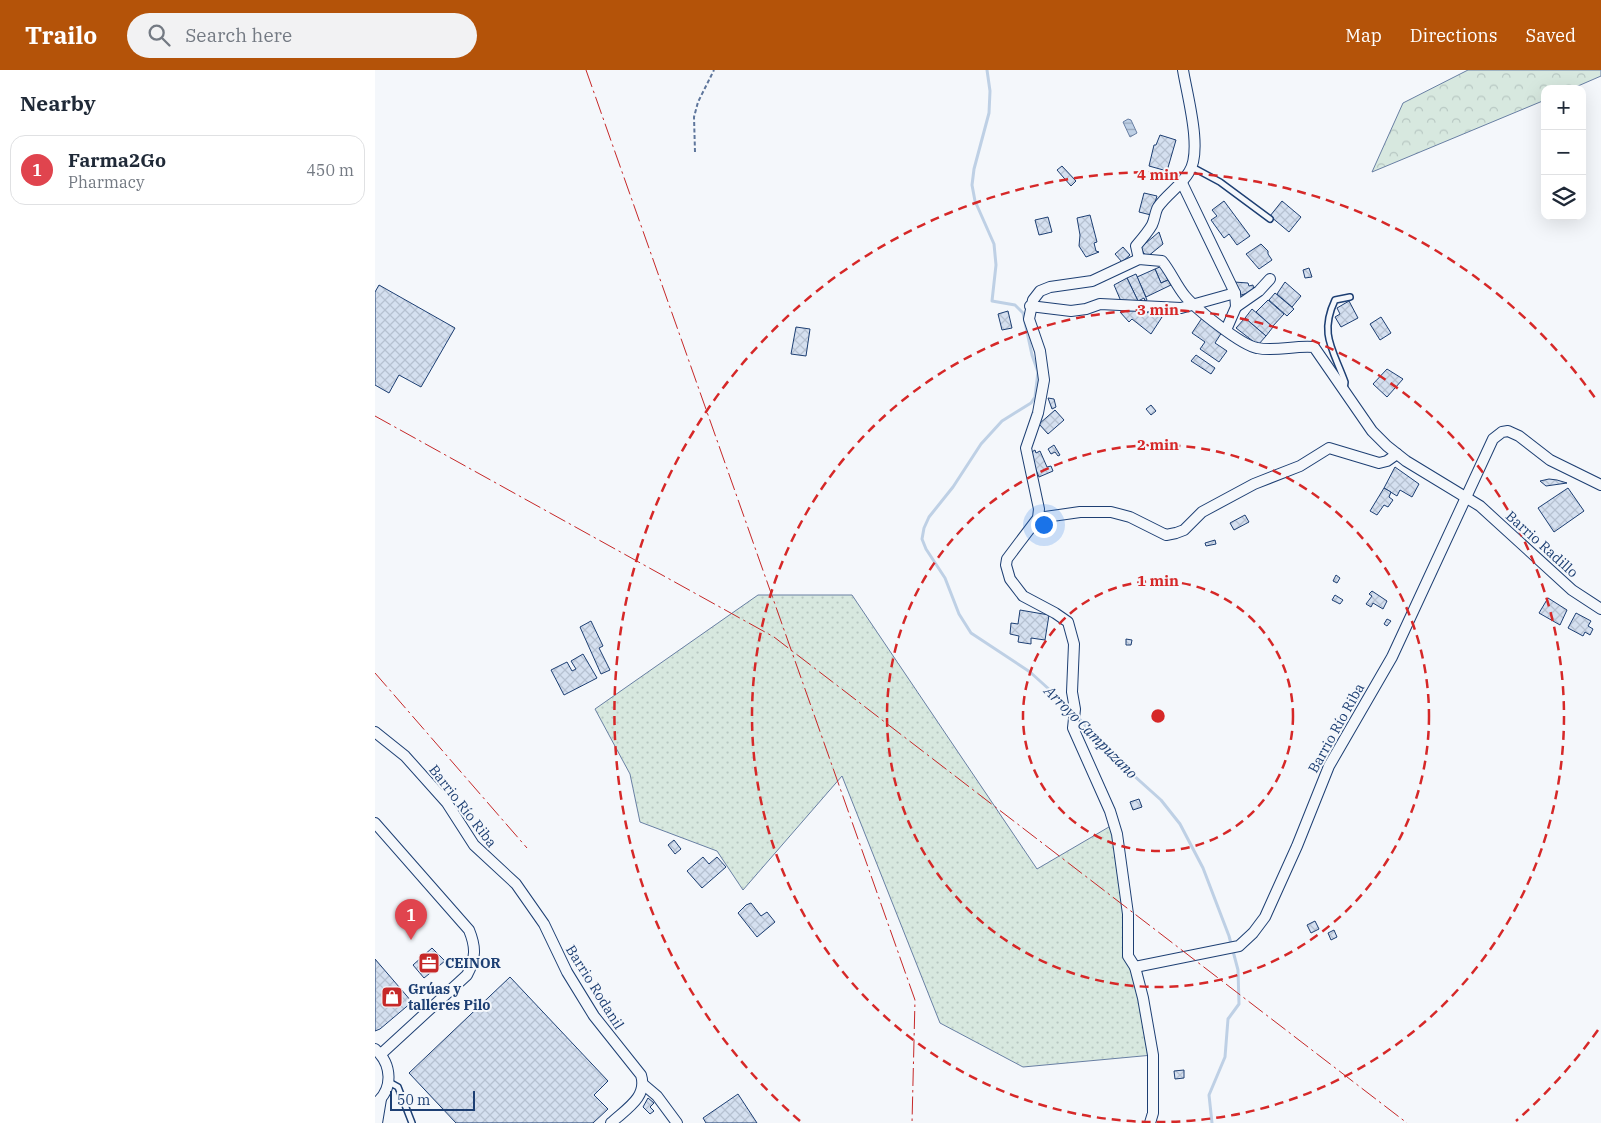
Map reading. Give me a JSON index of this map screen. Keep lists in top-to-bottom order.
{
  "streets": {
    "street": ["Barrio Radillo", "Barrio Río Riba", "Barrio Rodanil"]
  },
  "crossings": [
    ["Barrio Radillo", "Barrio Río Riba"],
    ["Barrio Río Riba", "Barrio Rodanil"]
  ],
  "water": ["Arroyo Campuzano"],
  "places": {
    "office": ["CEINOR"],
    "shop": ["Grúas y talleres Pilo"]
  },
  "scale_bar": "50 m",
  "page": {
    "header": "Trailo",
    "search": "Search here",
    "nav": ["Map", "Directions", "Saved"],
    "heading": "Nearby",
    "map_buttons": ["+", "−"],
    "list": [
      {
        "mark": "1",
        "name": "Farma2Go",
        "note": "Pharmacy",
        "value": "450 m"
      }
    ],
    "pins": "1",
    "scale": "50 m"
  },
  "rings": [
    "4 min",
    "3 min",
    "2 min",
    "1 min"
  ]
}
